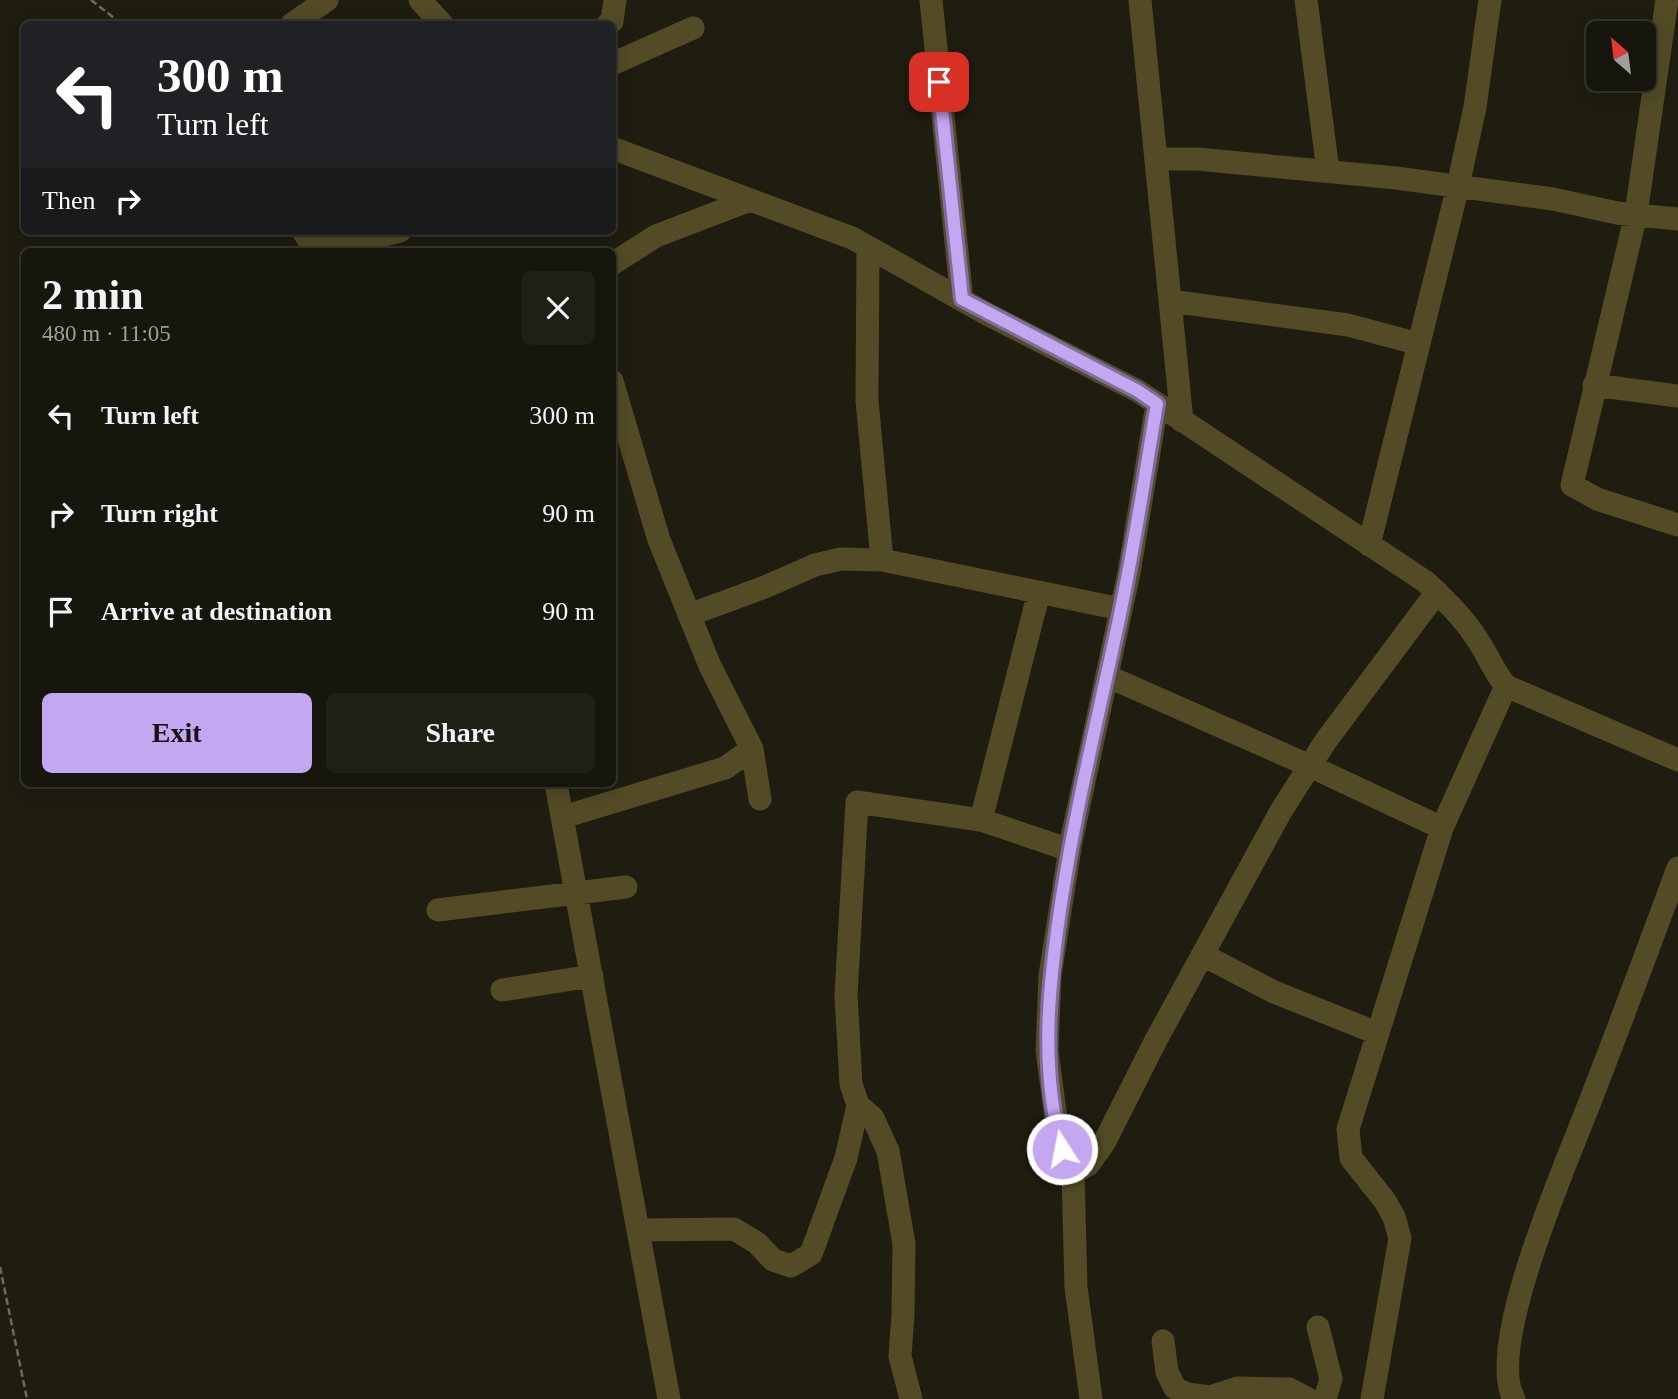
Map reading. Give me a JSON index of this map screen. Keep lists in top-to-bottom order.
{
  "north": "top left",
  "page": {
    "turn": ["300 m", "Turn left"],
    "then": "Then",
    "heading": ["2 min", "480 m · 11:05"],
    "list": [
      {
        "name": "Turn left",
        "value": "300 m"
      },
      {
        "name": "Turn right",
        "value": "90 m"
      },
      {
        "name": "Arrive at destination",
        "value": "90 m"
      }
    ],
    "buttons": ["Exit", "Share"]
  }
}
